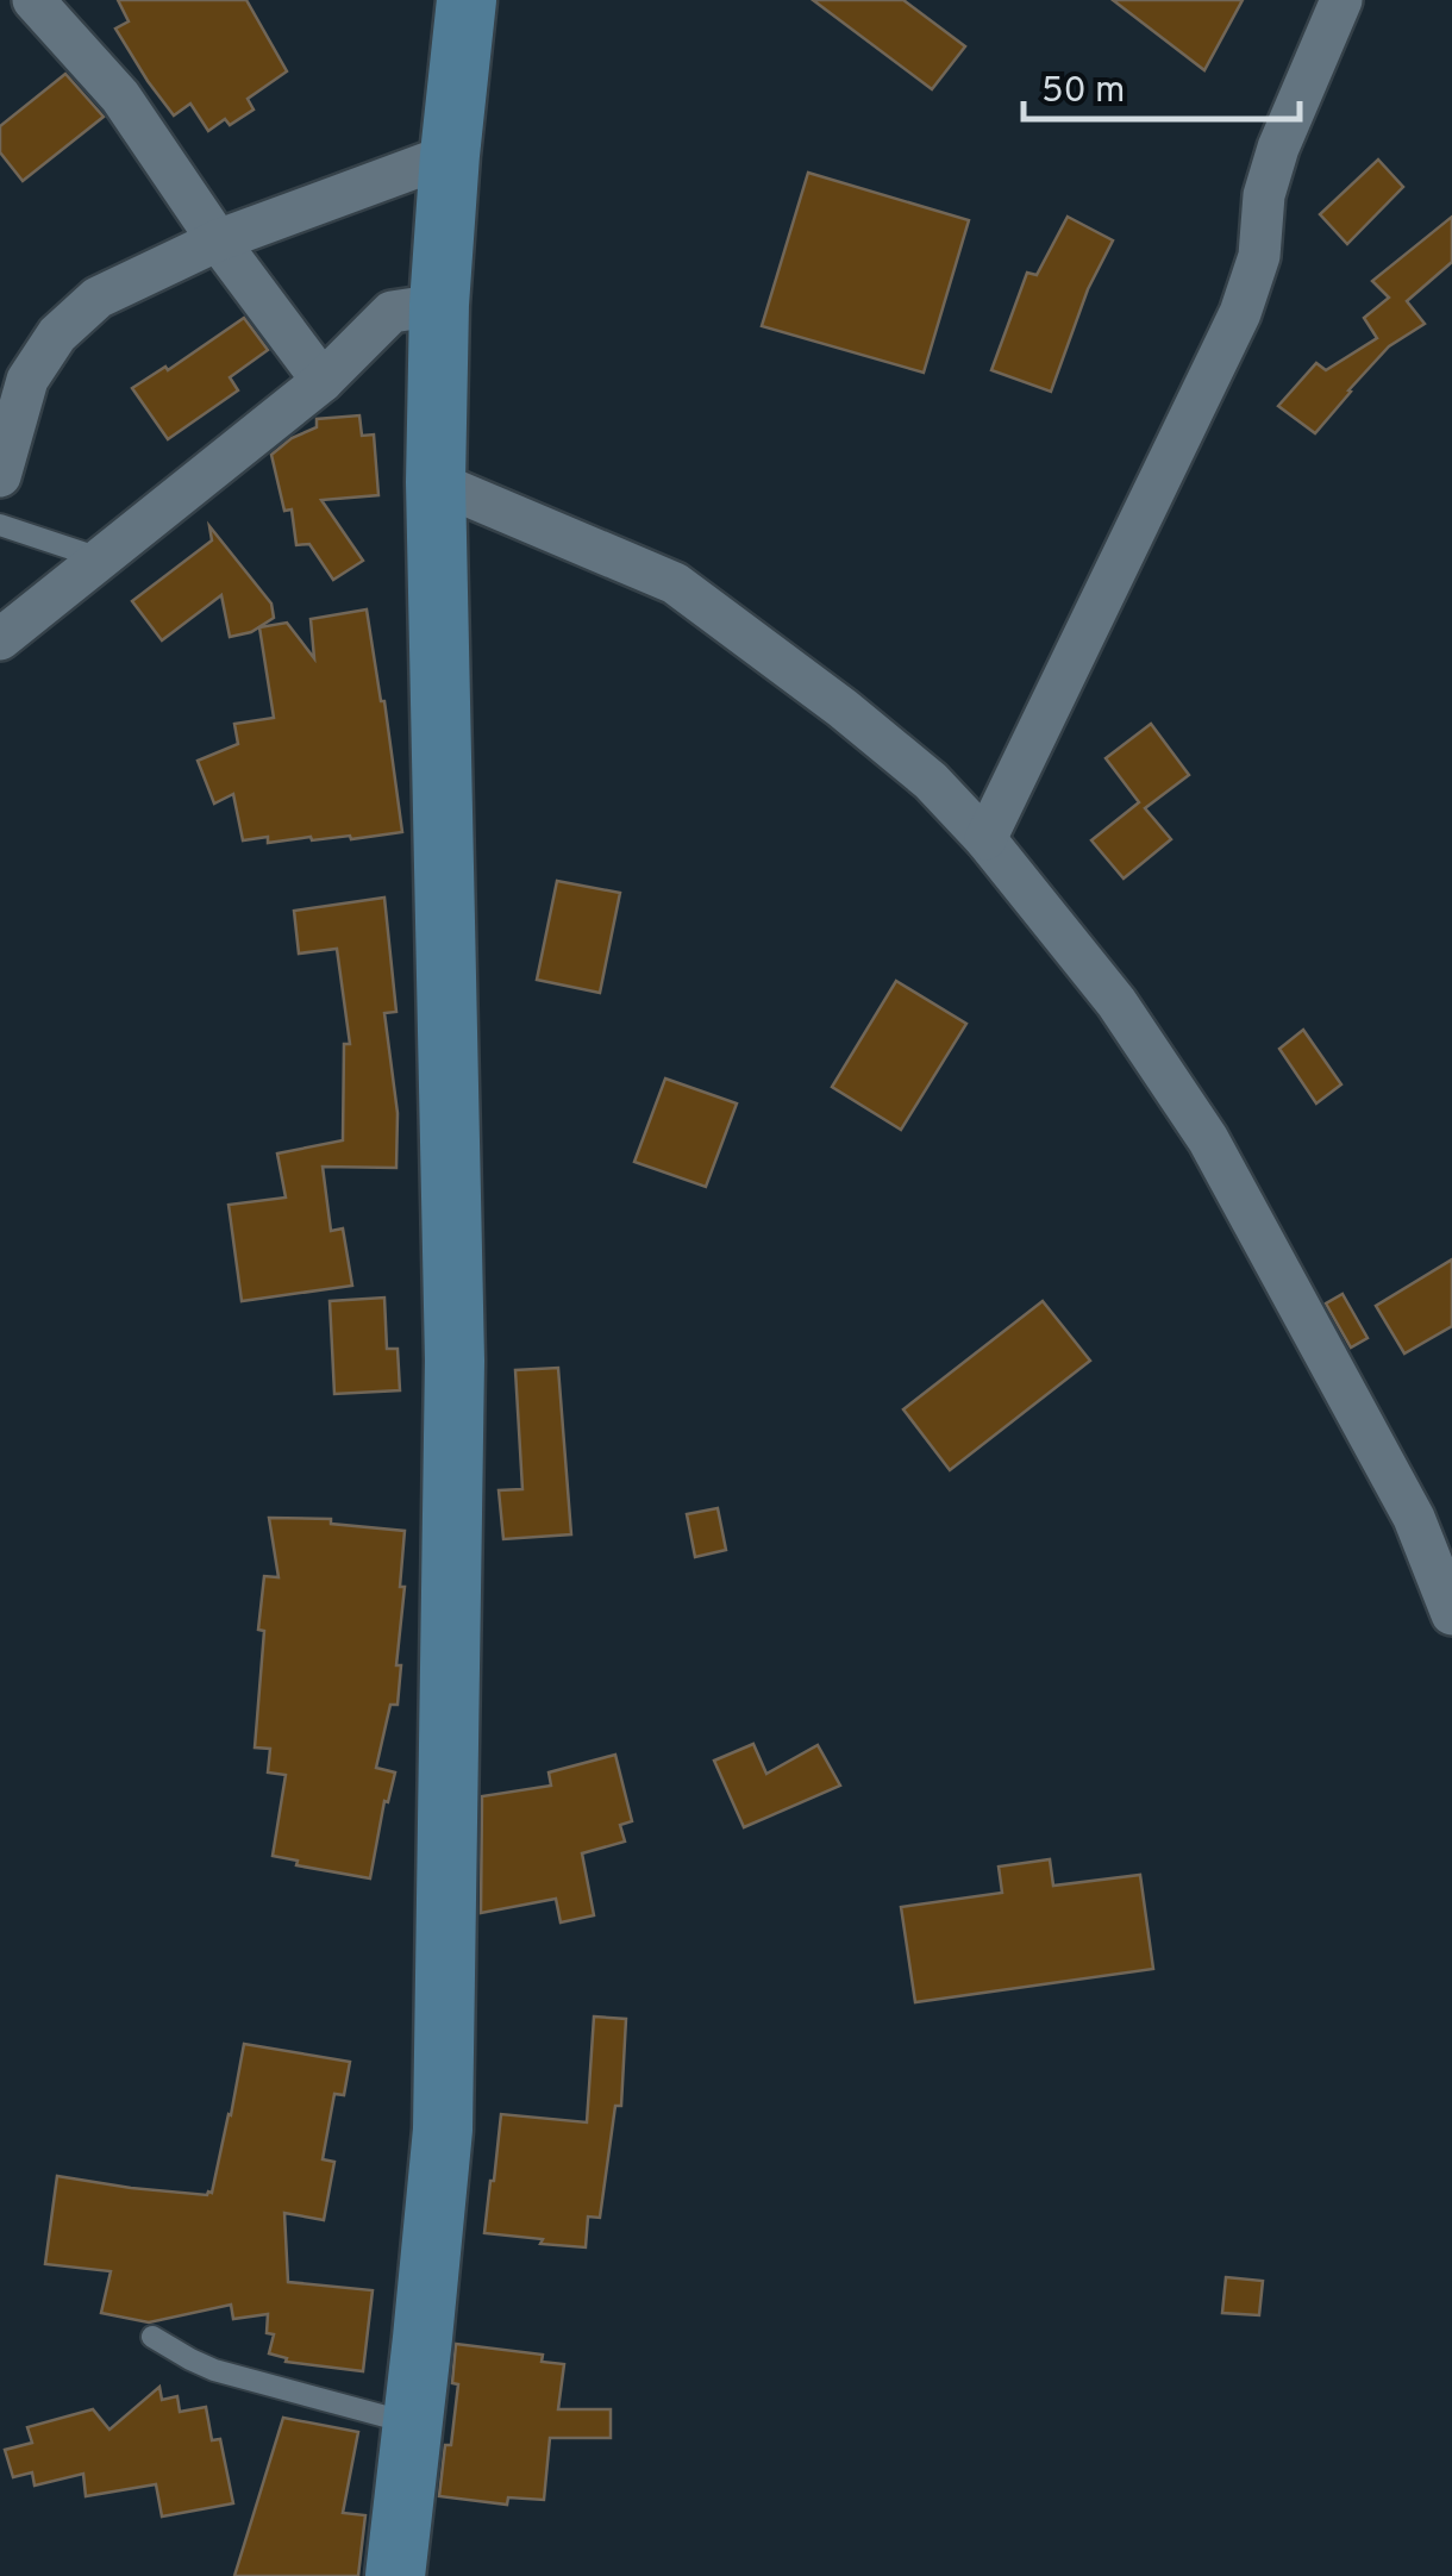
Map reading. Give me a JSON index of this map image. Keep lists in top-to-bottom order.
{
  "scale_bar": "50 m"
}
